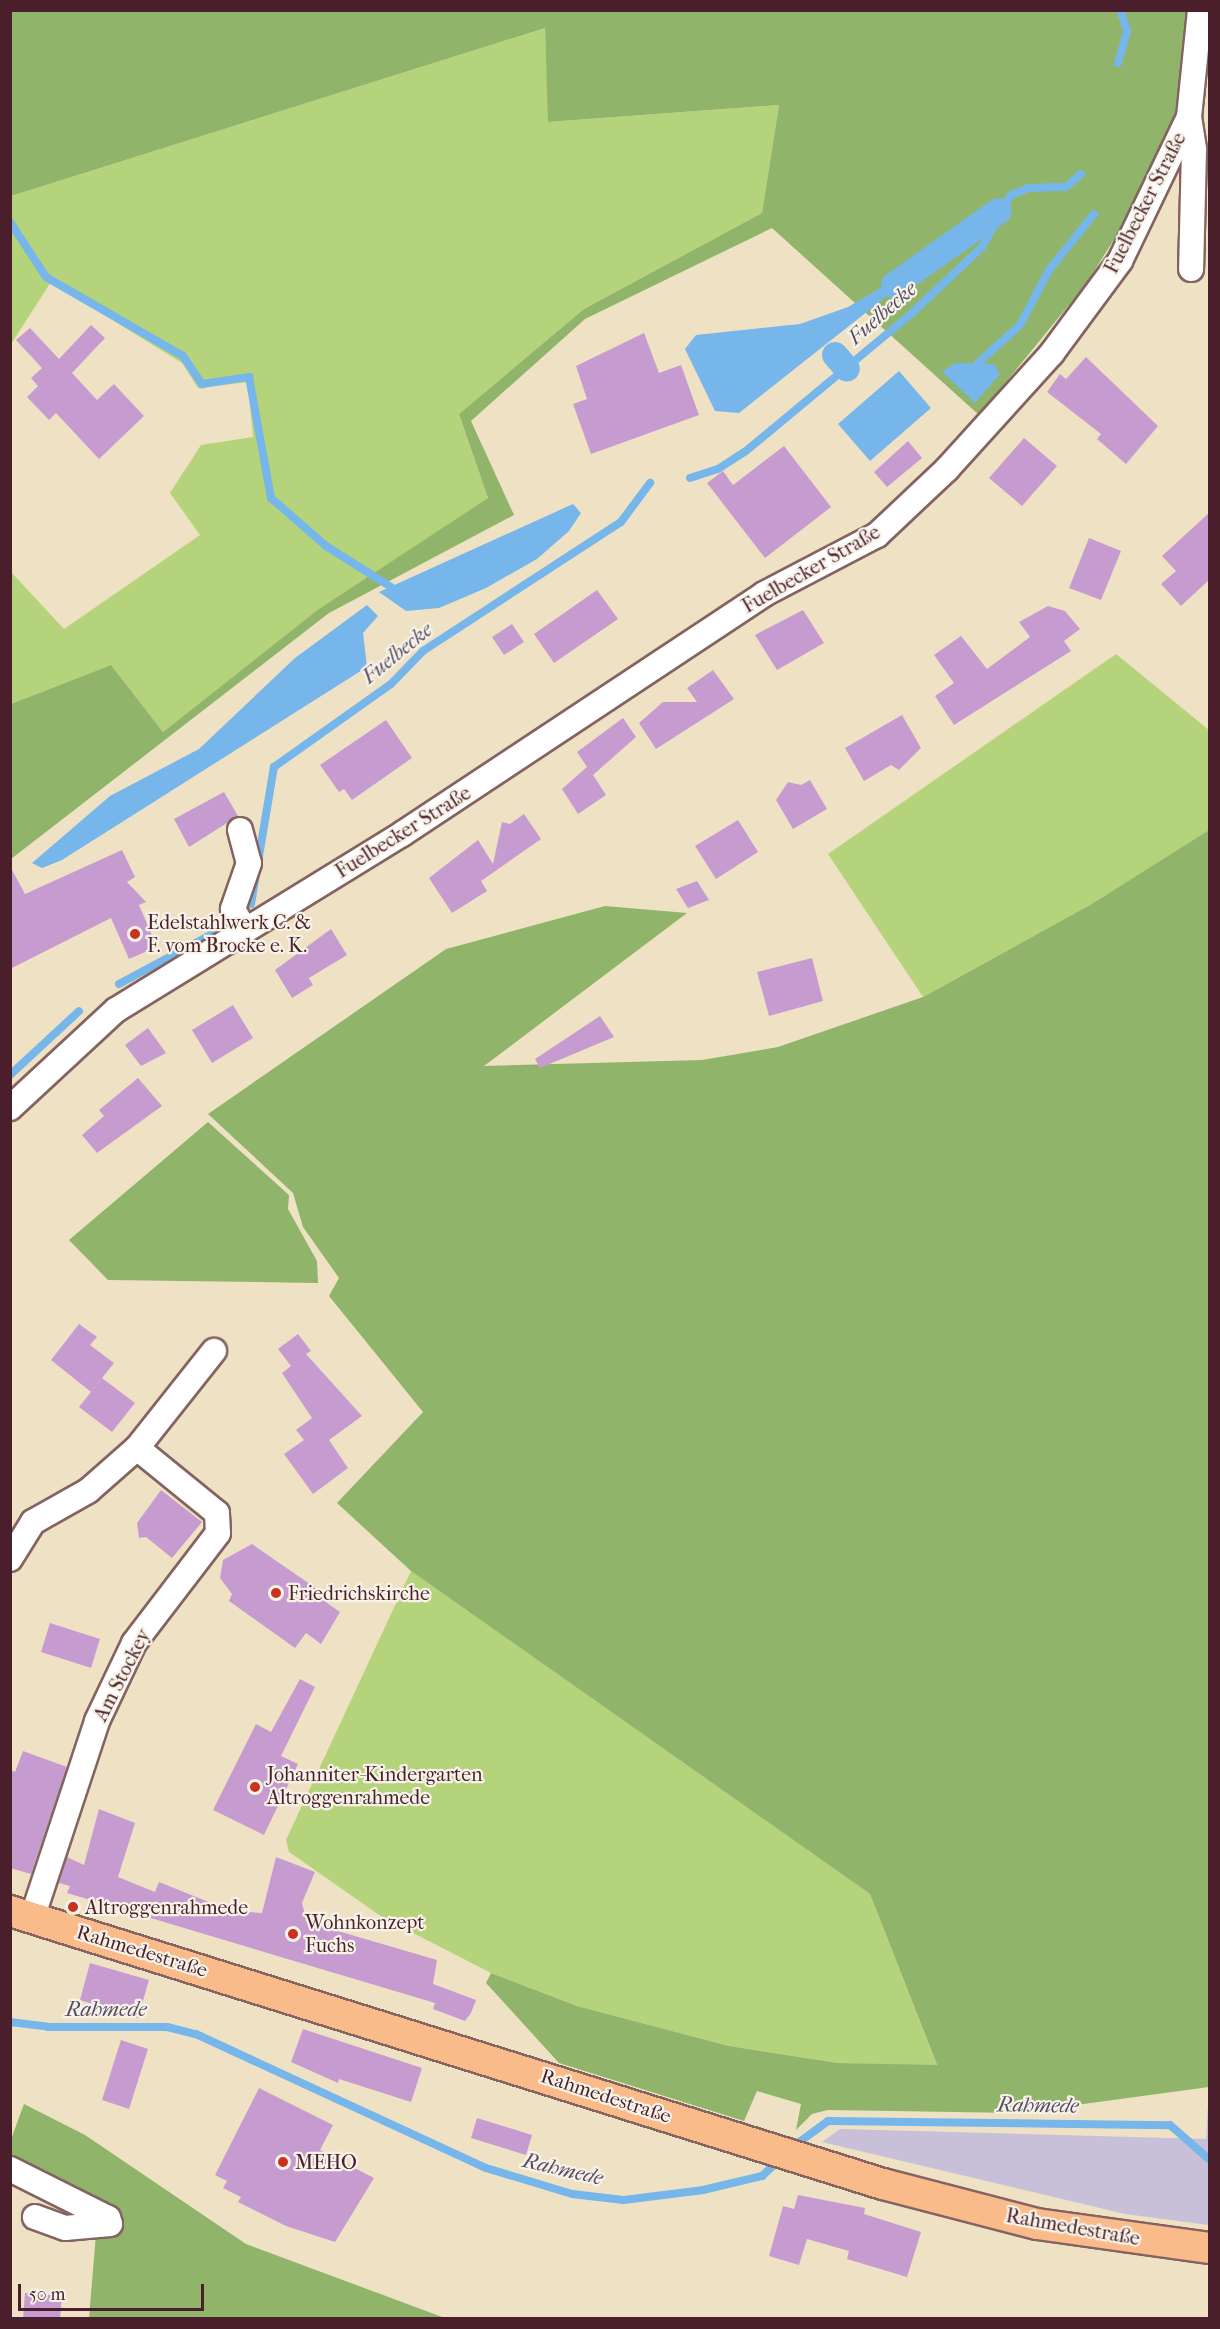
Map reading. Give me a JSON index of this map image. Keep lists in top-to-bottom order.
{
  "streets": {
    "main road": ["Rahmedestraße"],
    "street": ["Fuelbecker Straße", "Am Stockey"]
  },
  "crossings": [
    ["Am Stockey", "Rahmedestraße"]
  ],
  "water": ["Fuelbecke", "Rahmede"],
  "places": [
    "Edelstahlwerk C. & F. vom Brocke e. K.",
    "Friedrichskirche",
    "Johanniter-Kindergarten Altroggenrahmede",
    "Altroggenrahmede",
    "Wohnkonzept Fuchs",
    "MEHO"
  ],
  "scale_bar": "50 m"
}
